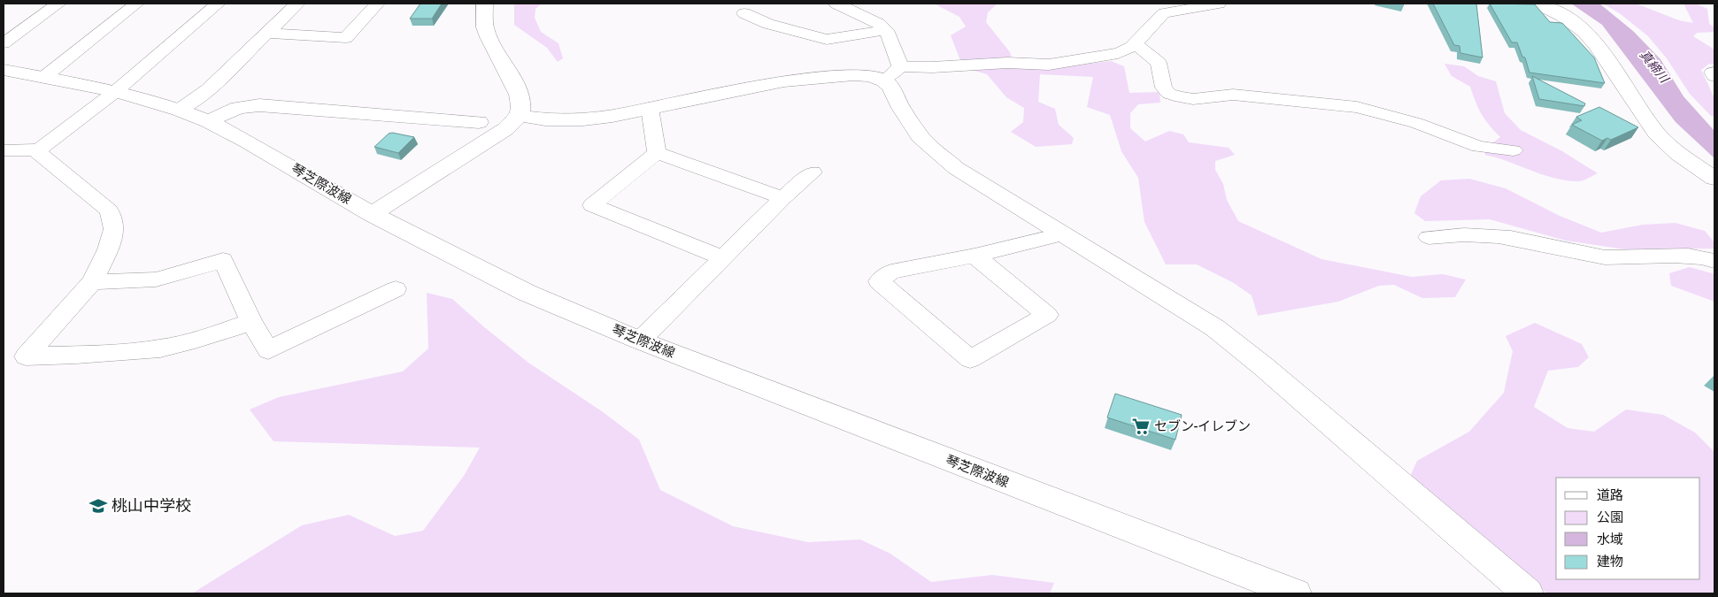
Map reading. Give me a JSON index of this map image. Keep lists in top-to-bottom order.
{
  "streets": {
    "street": ["琴芝際波線"]
  },
  "water": ["真締川"],
  "places": {
    "supermarket": ["セブン-イレブン"],
    "school or university": ["桃山中学校"]
  },
  "legend": [
    "道路",
    "公園",
    "水域",
    "建物"
  ]
}
